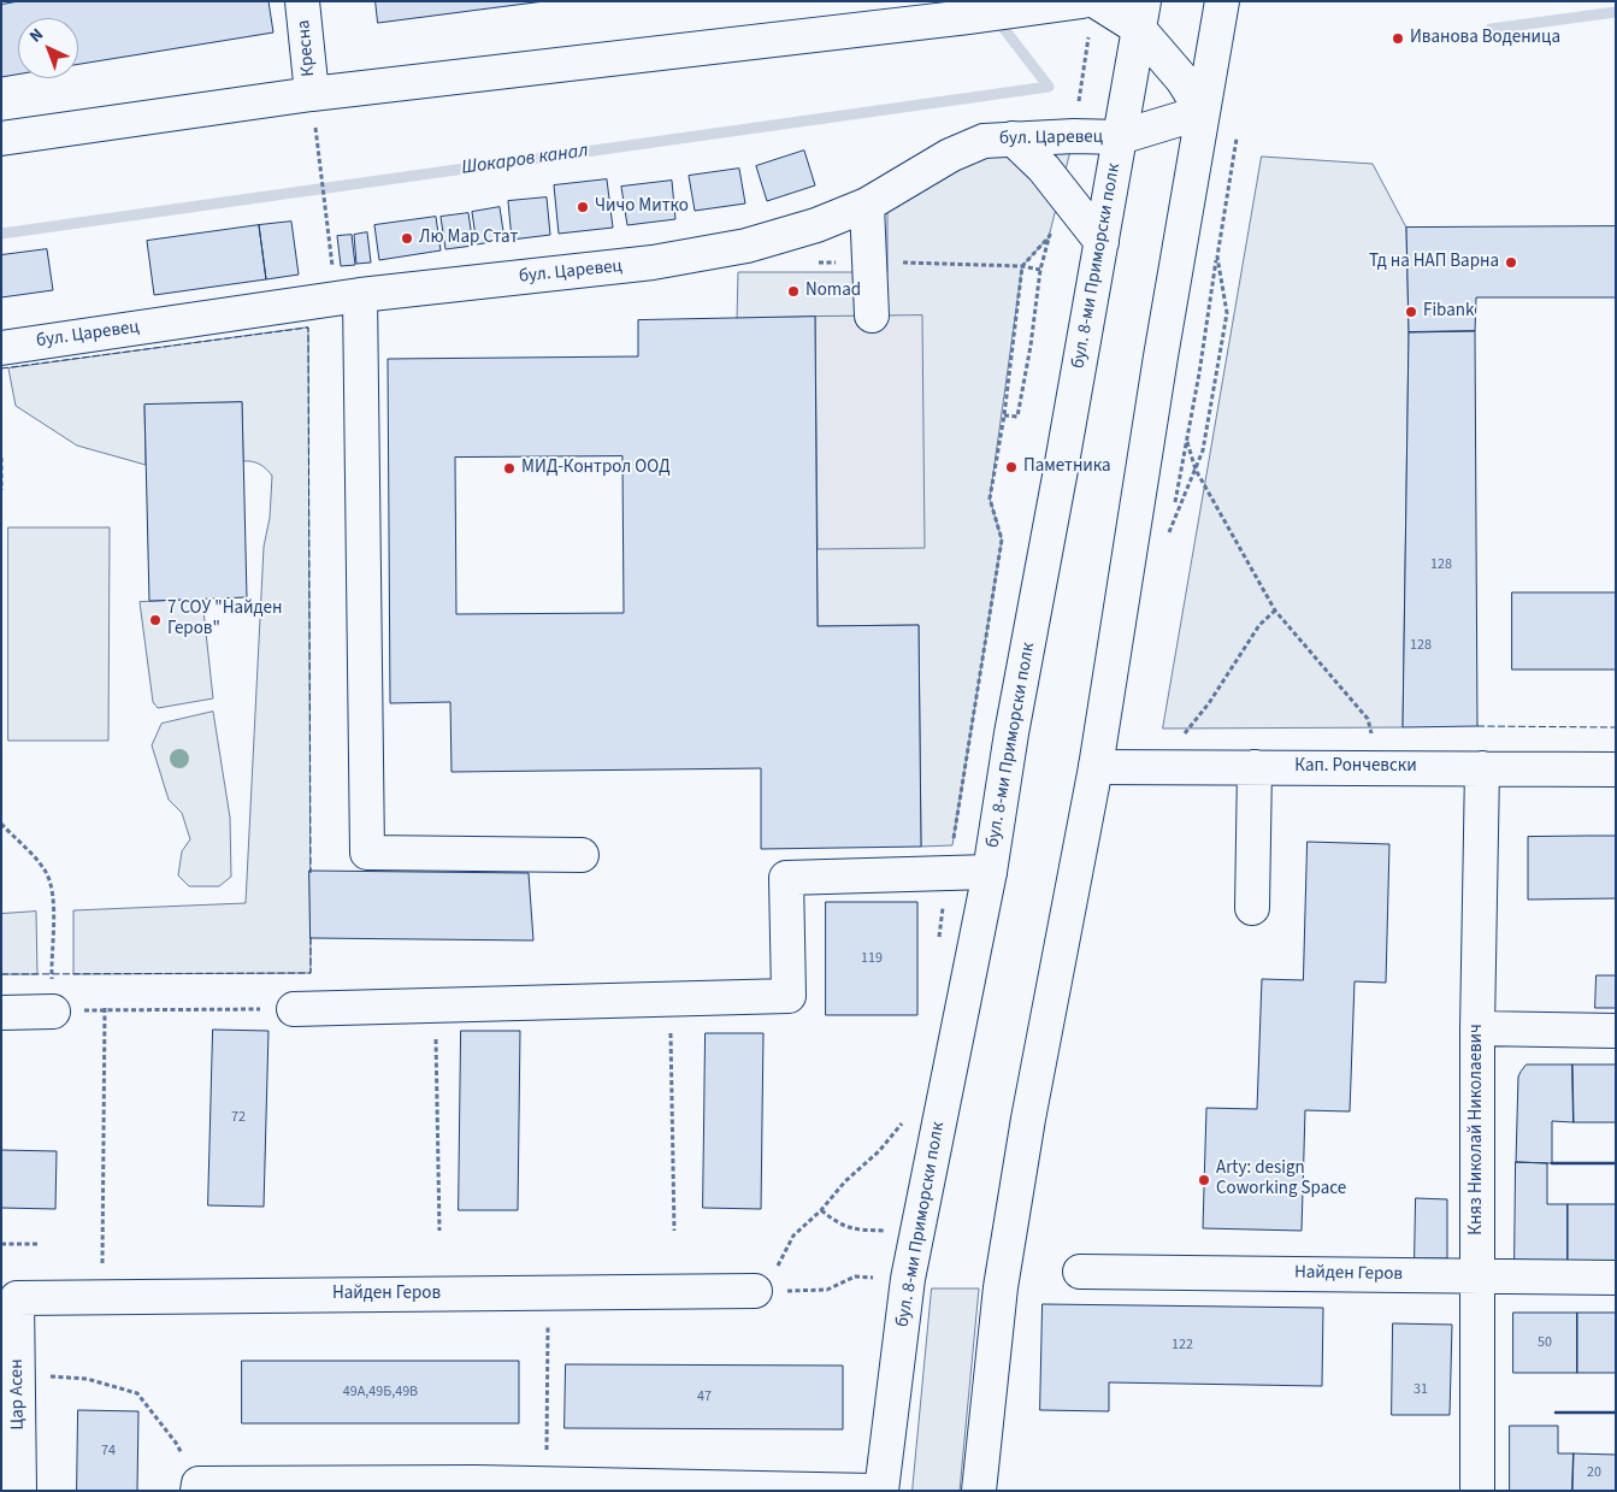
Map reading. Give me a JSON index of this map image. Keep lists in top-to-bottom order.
{
  "streets": {
    "street": [
      "Кресна",
      "бул. Царевец",
      "бул. 8-ми Приморски полк",
      "Кап. Рончевски",
      "Княз Николай Николаевич",
      "Найден Геров",
      "Цар Асен"
    ]
  },
  "crossings": [
    ["бул. Царевец", "бул. 8-ми Приморски полк"],
    ["Кап. Рончевски", "Княз Николай Николаевич"],
    ["Княз Николай Николаевич", "Найден Геров"],
    ["Найден Геров", "Цар Асен"]
  ],
  "water": ["Шокаров канал"],
  "places": [
    "Иванова Воденица",
    "Чичо Митко",
    "Лю Мар Стат",
    "Тд на НАП Варна",
    "Nomad",
    "Fibank",
    "Паметника",
    "МИД-Контрол ООД",
    "7 СОУ \"Найден Геров\"",
    "Arty: design Coworking Space"
  ],
  "house_numbers": [
    "128",
    "128",
    "119",
    "72",
    "50",
    "122",
    "31",
    "49А,49Б,49В",
    "47",
    "74",
    "20"
  ],
  "north": "top left"
}
